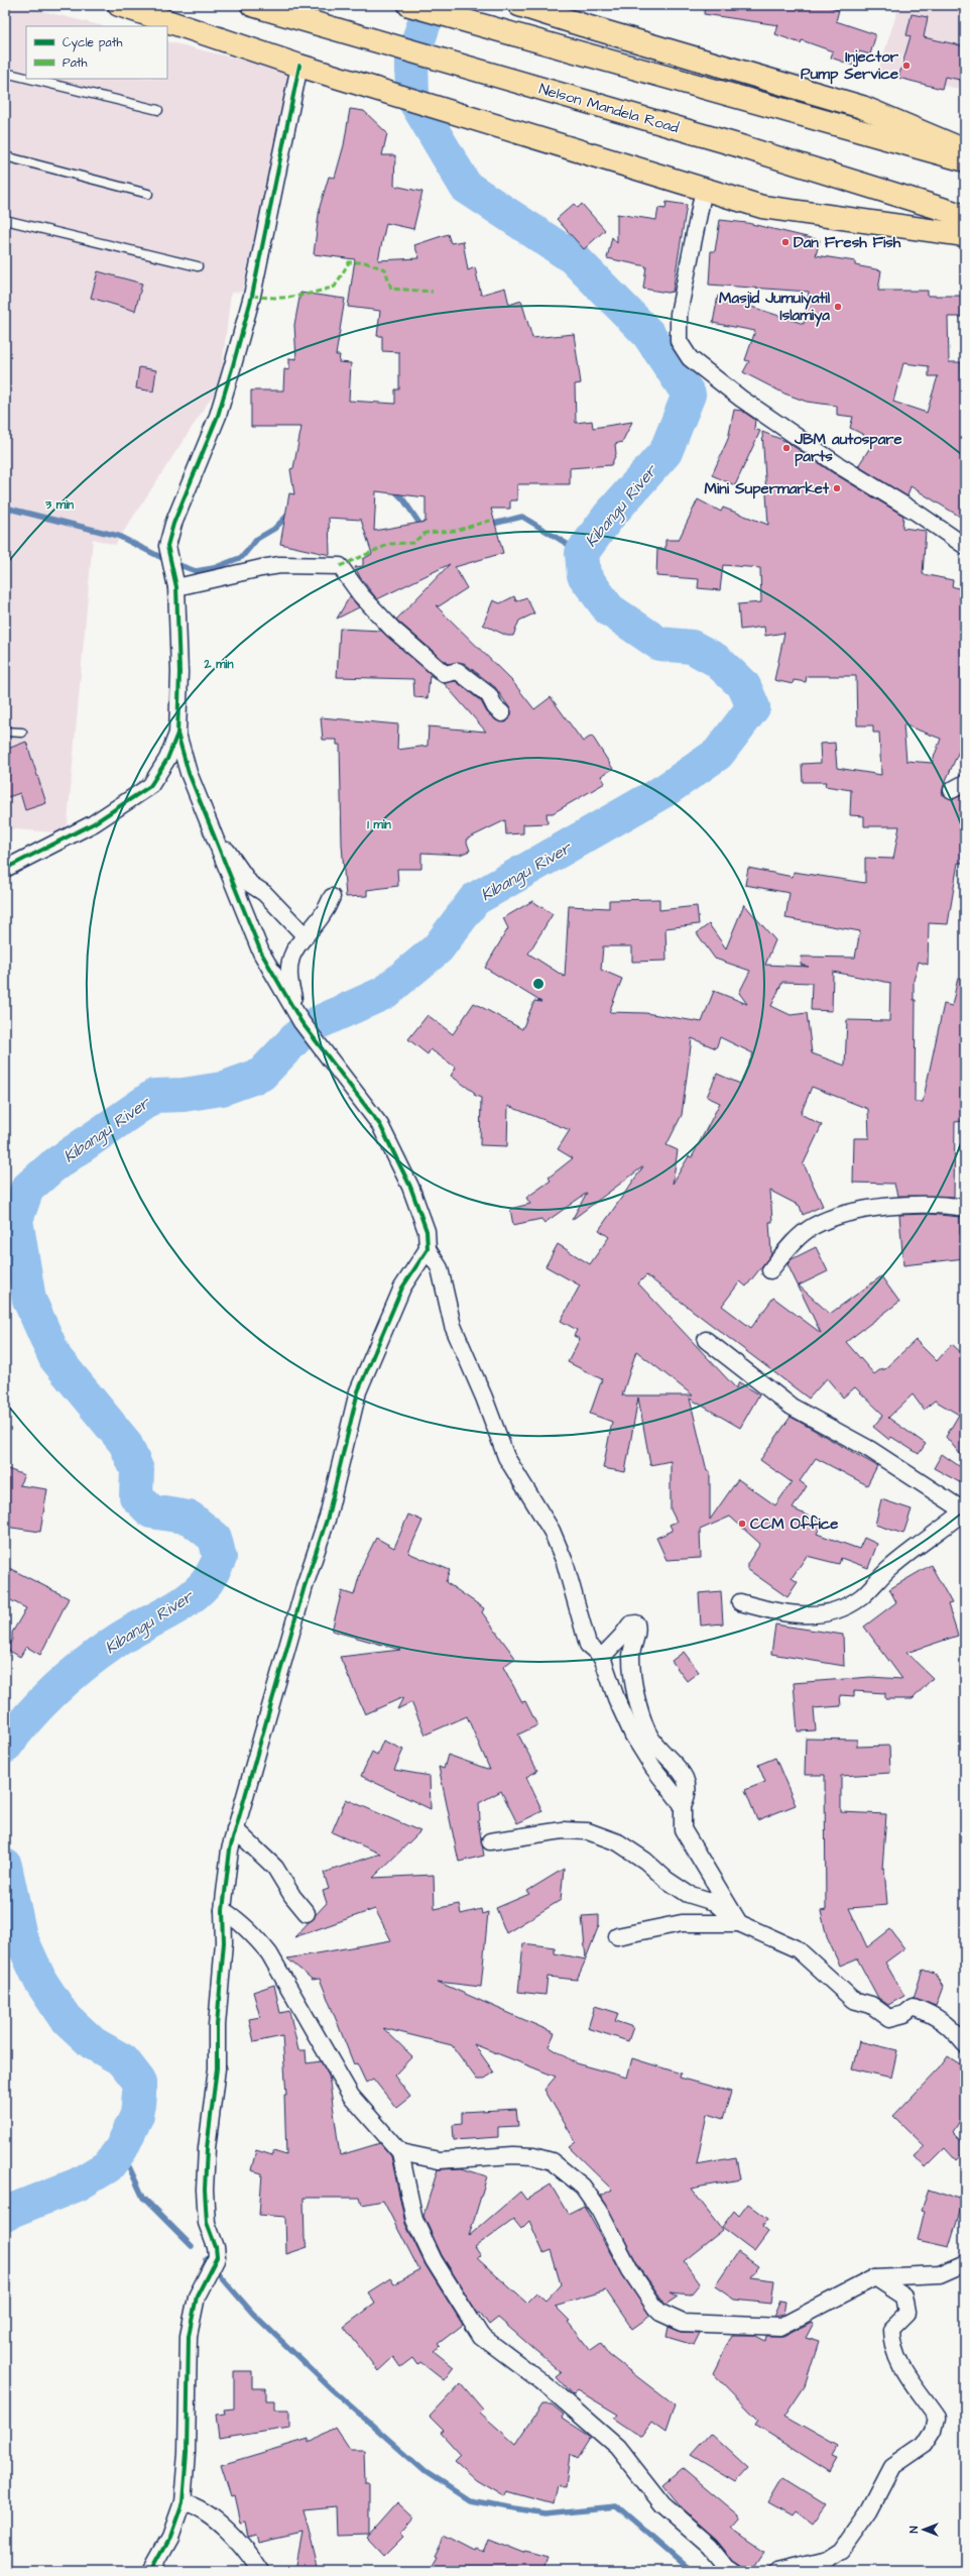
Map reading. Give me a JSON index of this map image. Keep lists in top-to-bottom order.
{
  "streets": {
    "main road": ["Nelson Mandela Road"]
  },
  "water": ["Kibangu River"],
  "places": [
    "Injector Pump Service",
    "Dan Fresh Fish",
    "Masjid Jumuiyatil Islamiya",
    "JBM autospare parts",
    "Mini Supermarket",
    "CCM Office"
  ],
  "legend": ["Cycle path", "Path"],
  "north": "left",
  "rings": ["3 min", "2 min", "1 min"]
}
